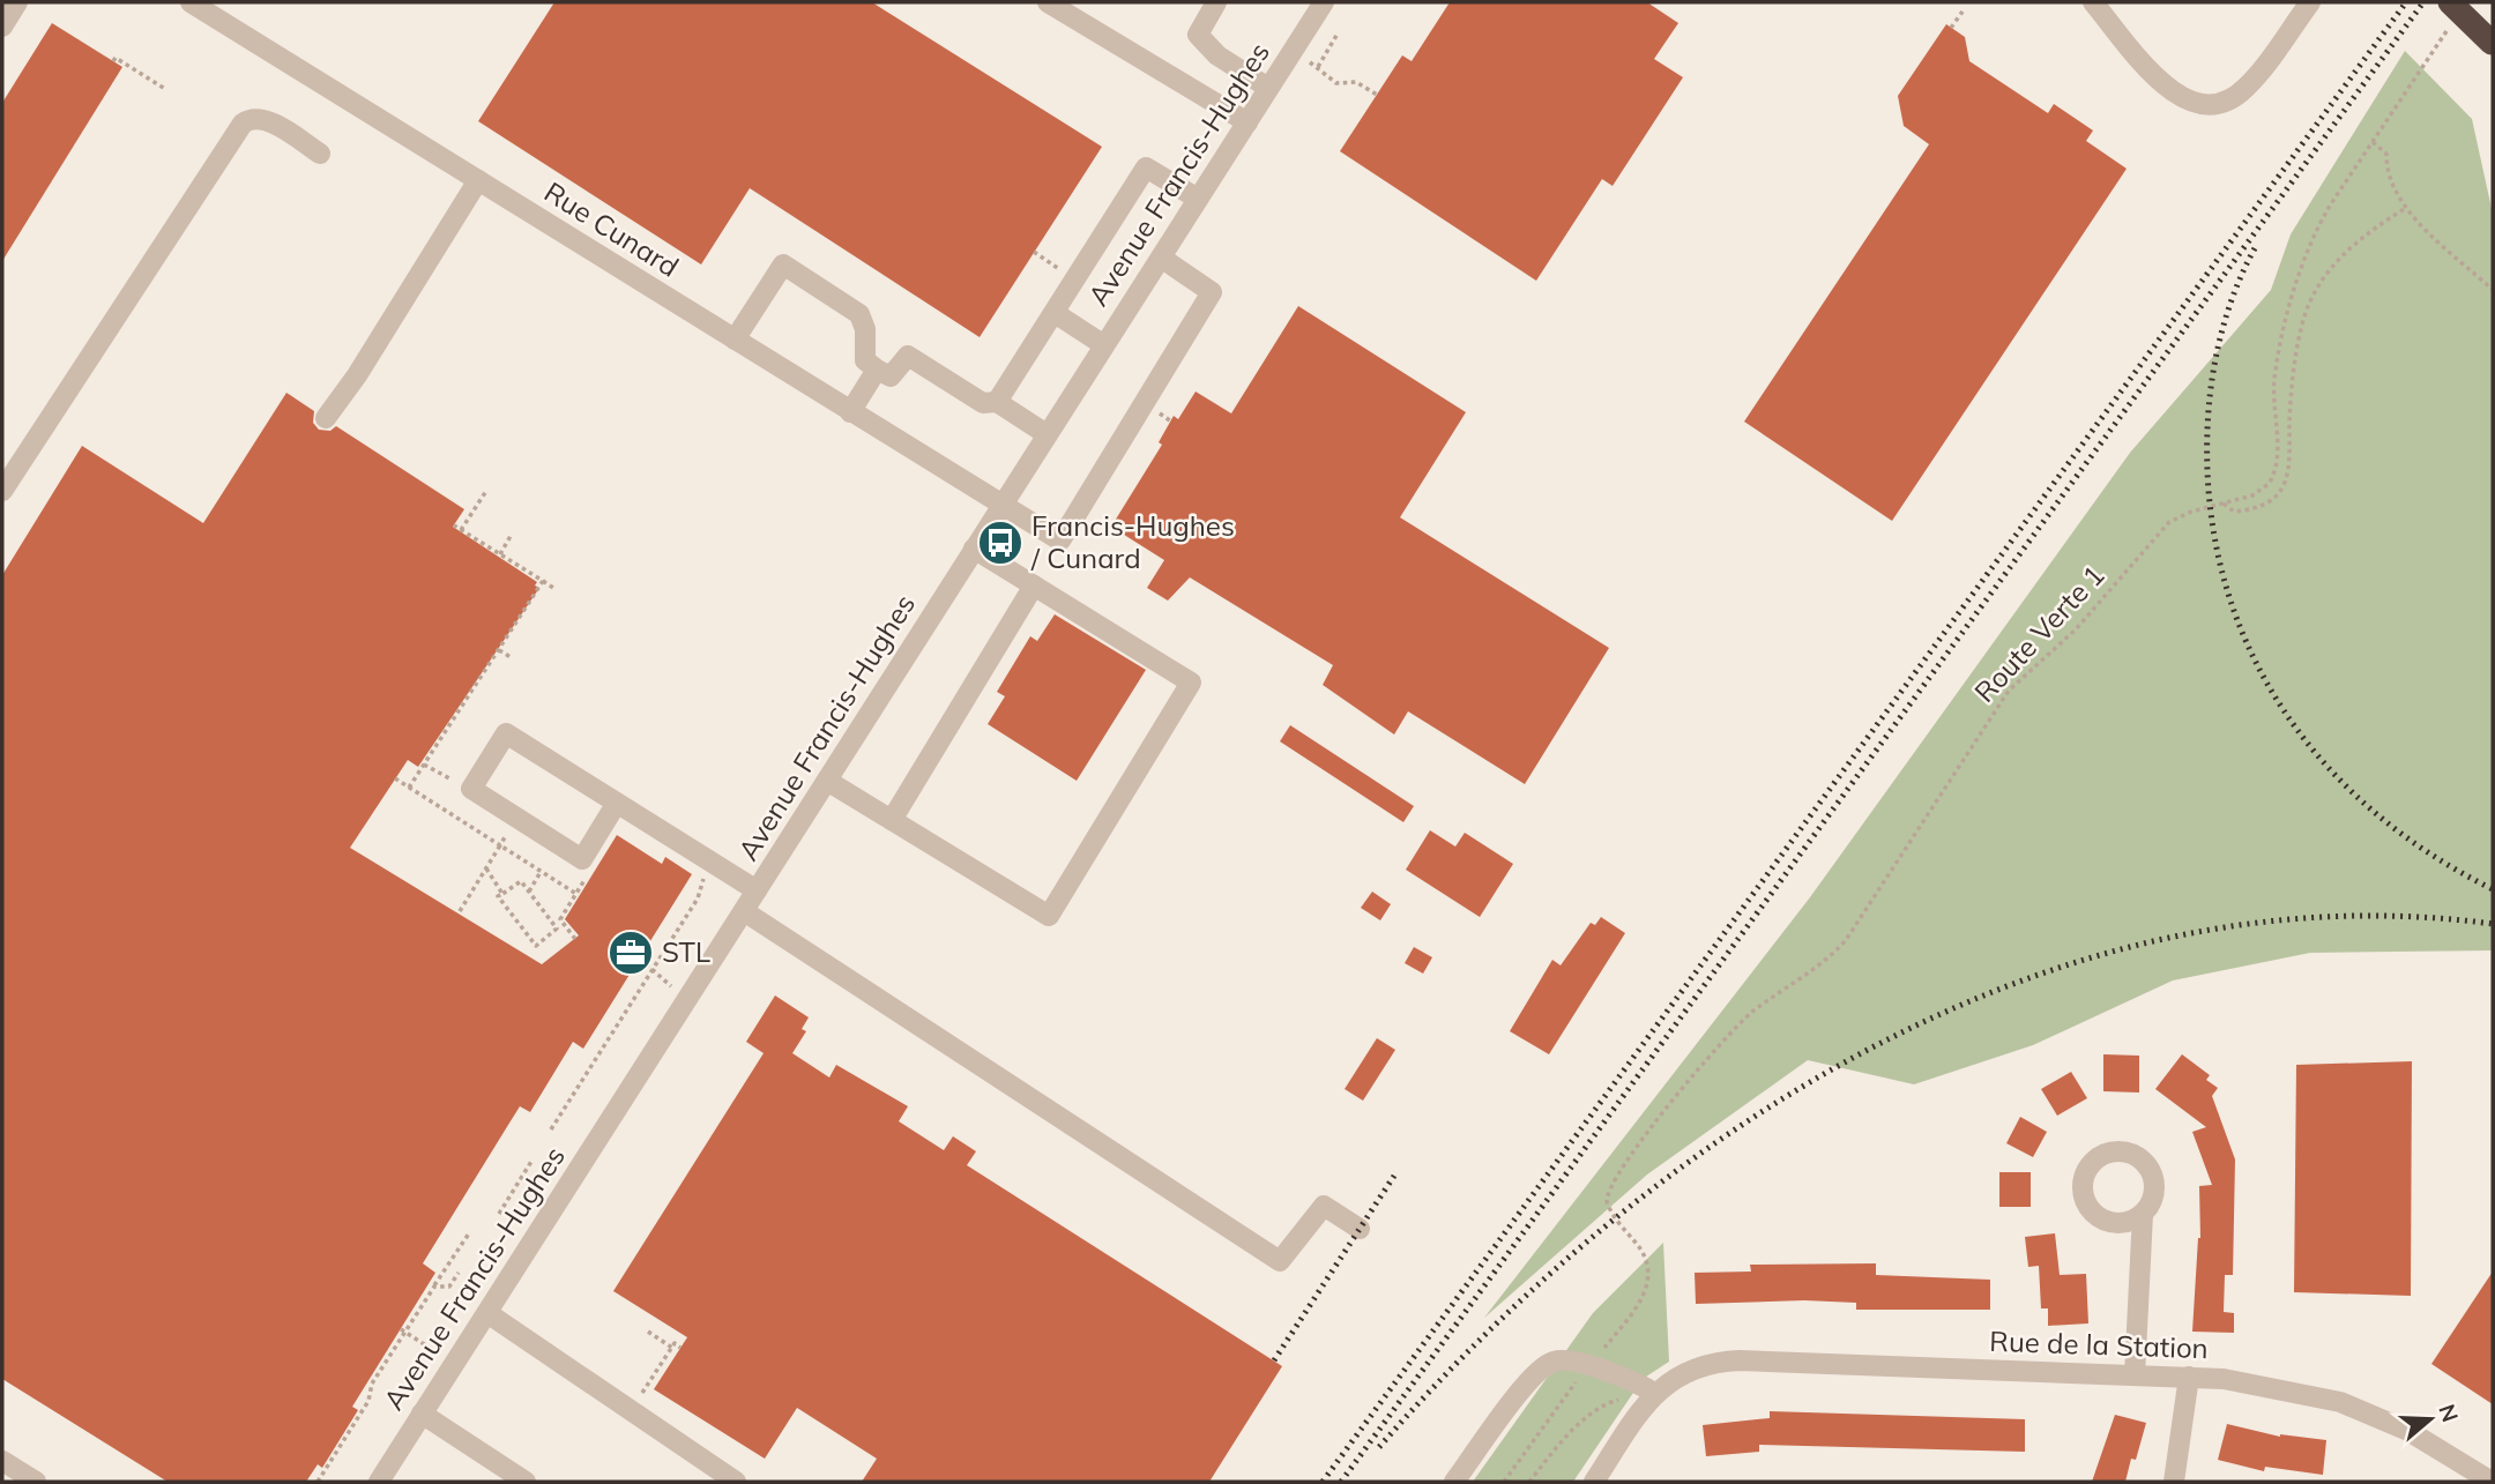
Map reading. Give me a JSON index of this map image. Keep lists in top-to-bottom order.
{
  "streets": {
    "street": ["Avenue Francis-Hughes", "Rue Cunard", "Rue de la Station"],
    "path": ["Route Verte 1"]
  },
  "crossings": [
    ["Avenue Francis-Hughes", "Rue Cunard"]
  ],
  "places": {
    "bus stop": ["Francis-Hughes / Cunard"],
    "office": ["STL"]
  },
  "north": "right"
}
